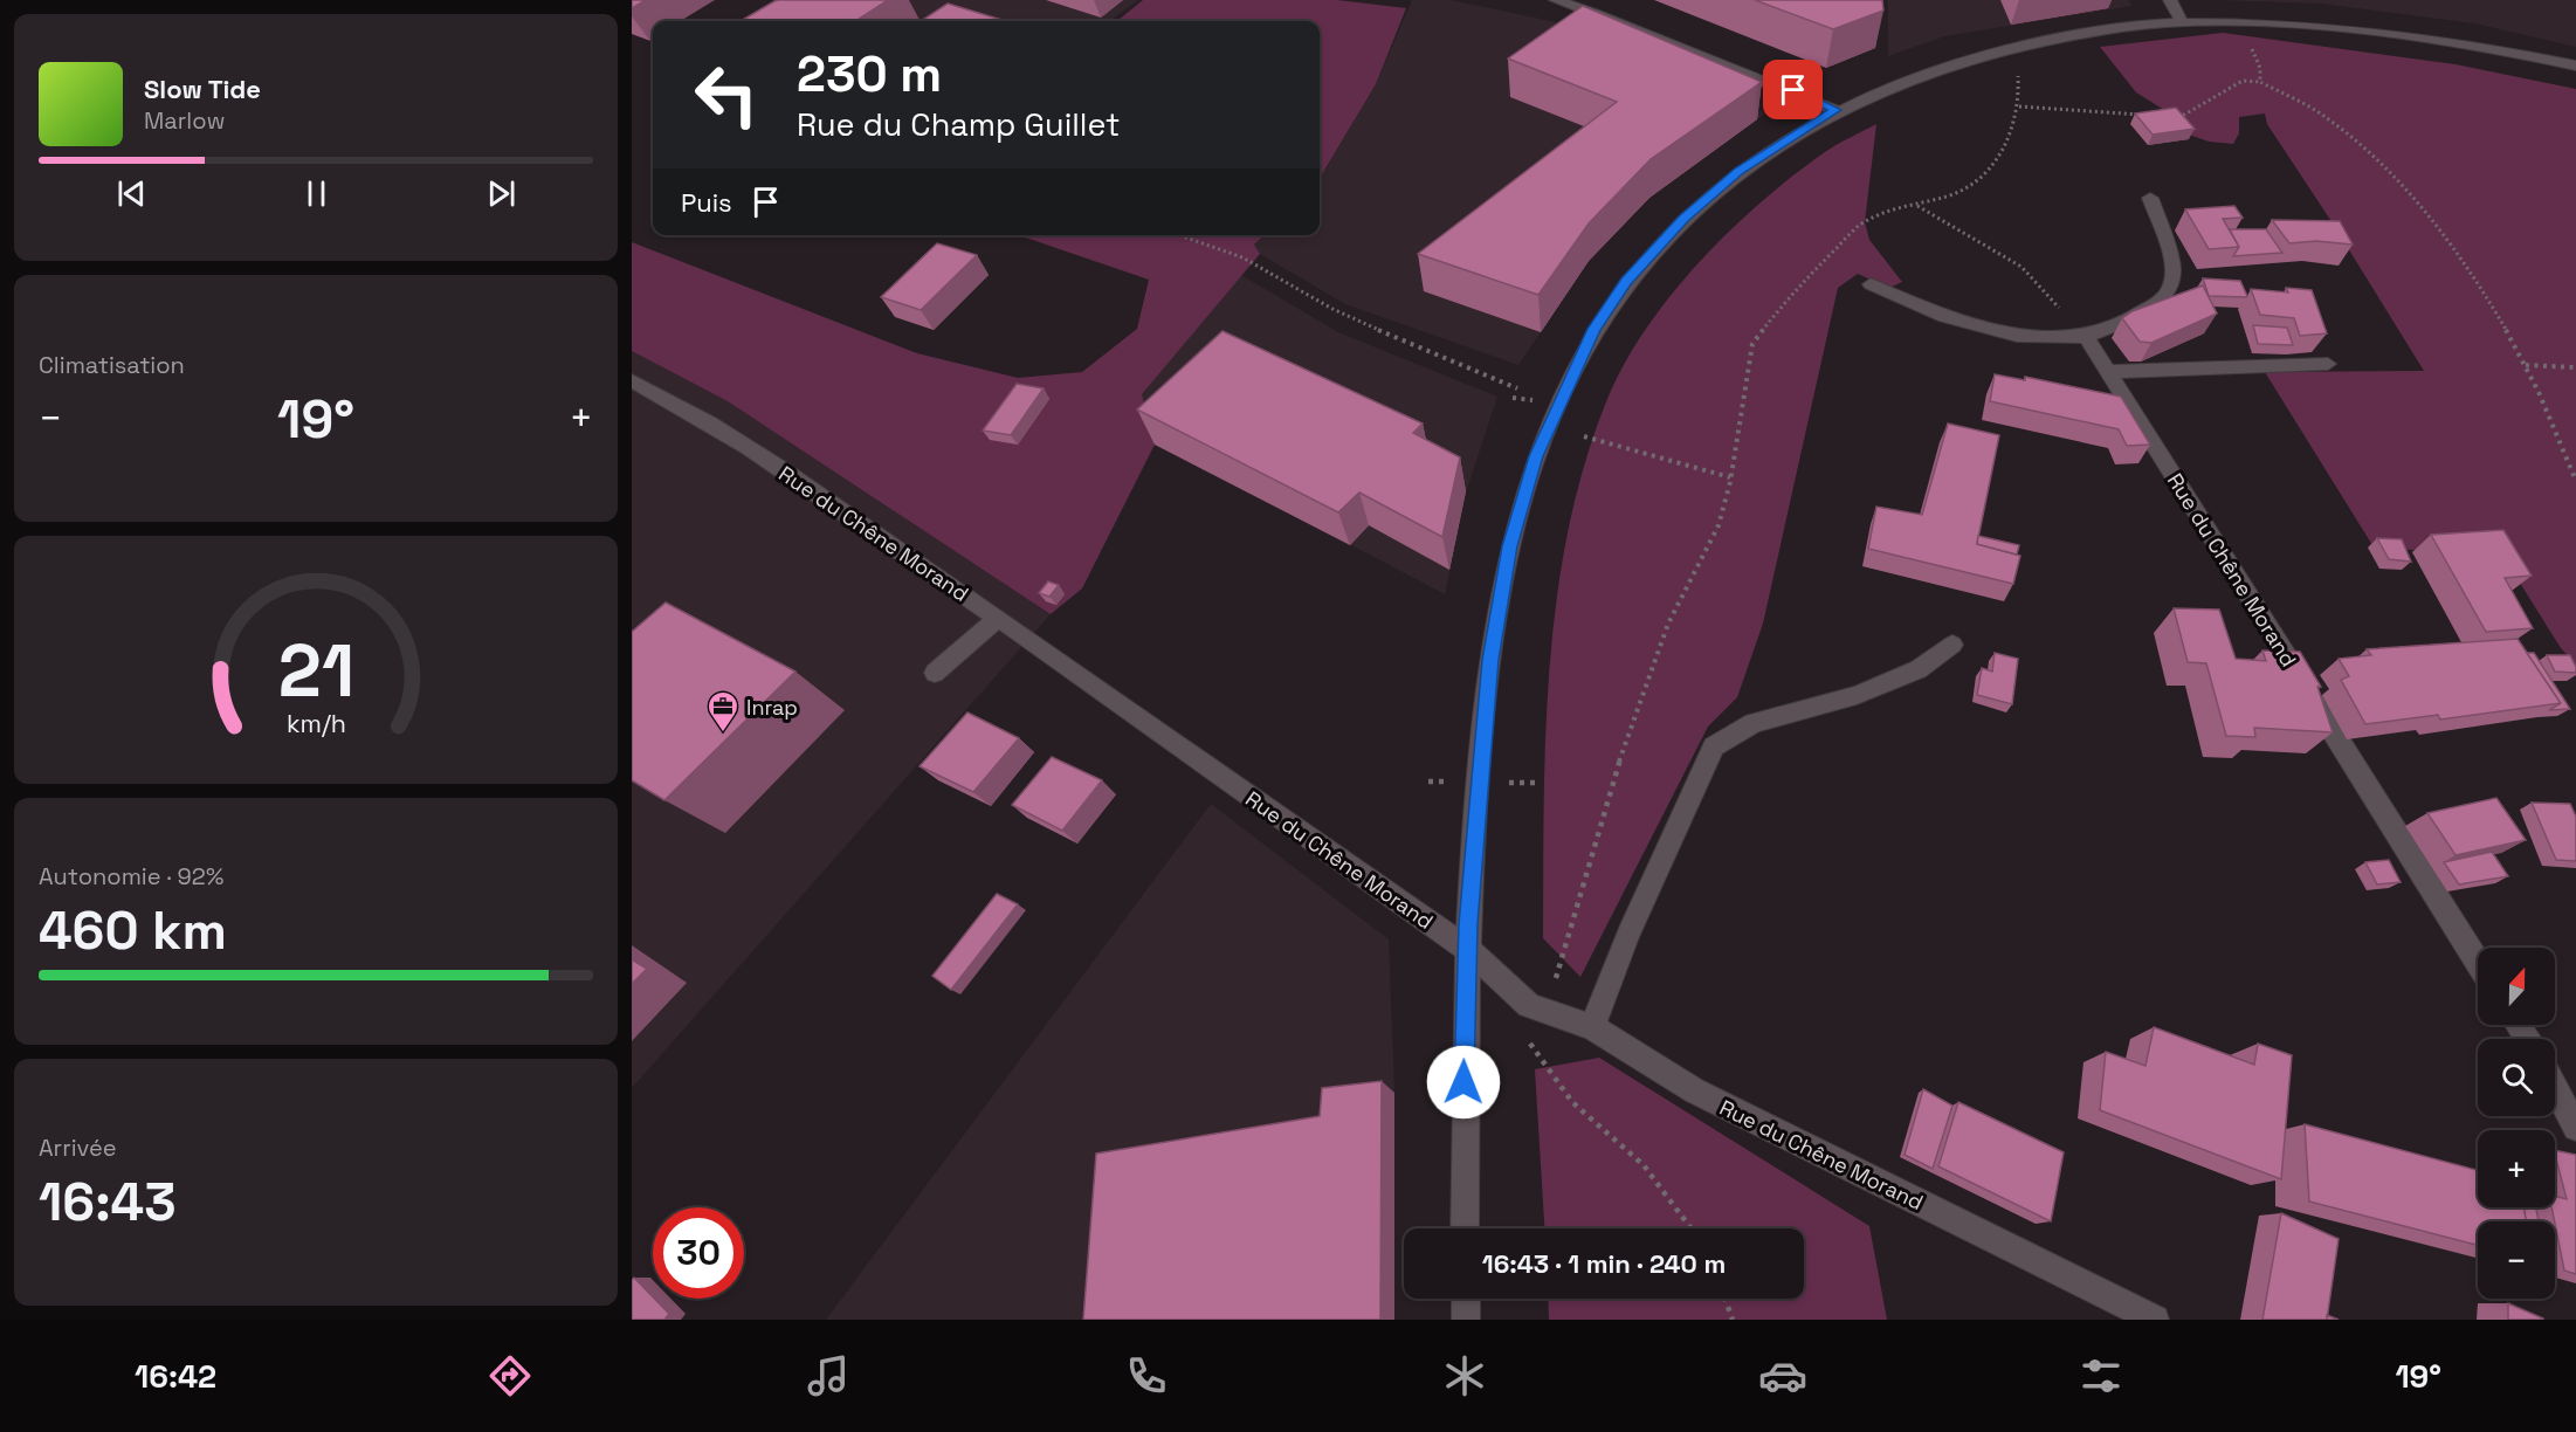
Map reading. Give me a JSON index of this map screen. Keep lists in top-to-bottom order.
{
  "streets": {
    "street": ["Rue du Chêne Morand"]
  },
  "places": {
    "office": ["Inrap"]
  },
  "north": "top",
  "page": {
    "turn": ["230 m", "Rue du Champ Guillet"],
    "song": ["Slow Tide", "Marlow"],
    "then": "Puis",
    "tile": [
      "Climatisation",
      ["Autonomie · 92%", "460 km"],
      ["Arrivée", "16:43"]
    ],
    "heat": ["−", "19°", "+"],
    "map_buttons": ["+", "−"],
    "limit": "30",
    "trip": "16:43 · 1 min · 240 m",
    "tabs": ["16:42", "19°"],
    "gauge": ["21", "km/h"]
  }
}
